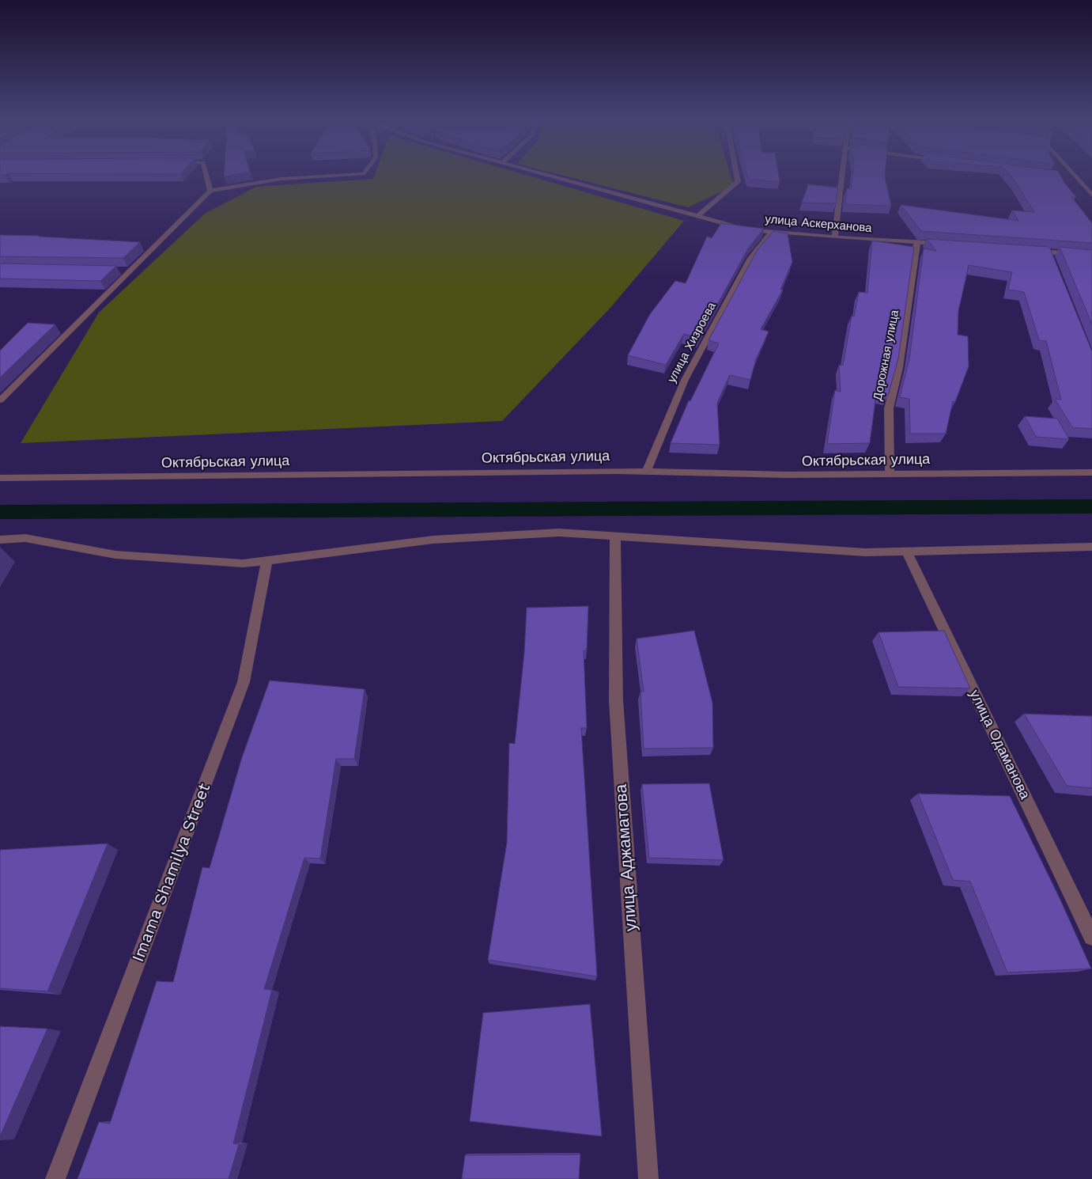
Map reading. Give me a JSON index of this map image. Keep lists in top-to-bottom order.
{
  "streets": {
    "street": [
      "улица Аскерханова",
      "улица Хизроева",
      "Дорожная улица",
      "Октябрьская улица",
      "улица Одаманова",
      "улица Аджаматова",
      "Imama Shamilya Street"
    ]
  },
  "crossings": [
    ["улица Аскерханова", "улица Хизроева"],
    ["улица Аскерханова", "Дорожная улица"],
    ["улица Хизроева", "Октябрьская улица"],
    ["Дорожная улица", "Октябрьская улица"]
  ]
}
